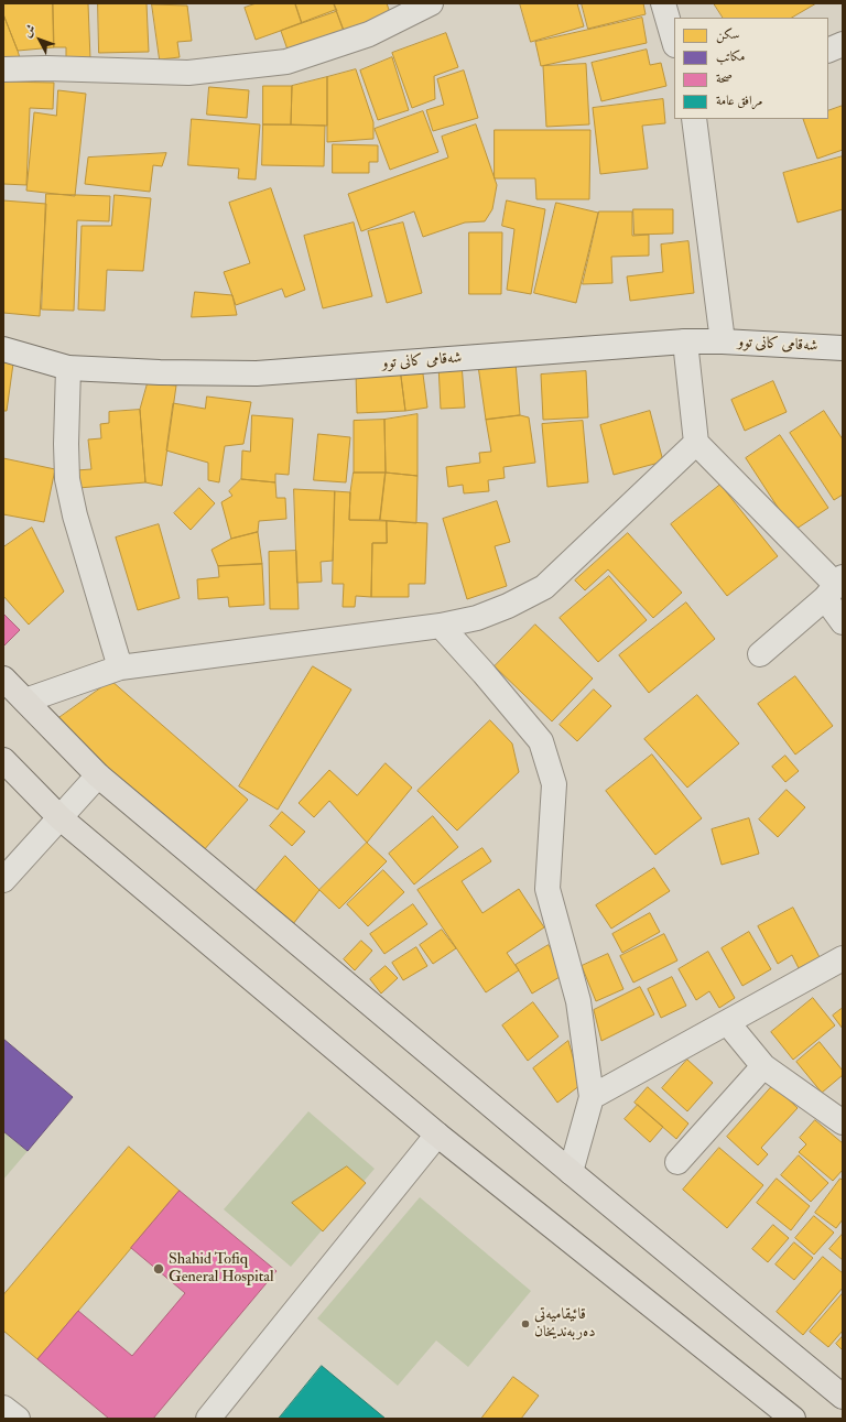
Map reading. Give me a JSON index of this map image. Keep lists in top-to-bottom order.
{
  "streets": {
    "street": ["شەقامی کانی توو"]
  },
  "places": ["Shahid Tofiq General Hospital", "قائیقامیەتی دەربەندیخان"],
  "legend": [
    "سكن",
    "مكاتب",
    "صحة",
    "مرافق عامة"
  ],
  "north": "top left"
}
